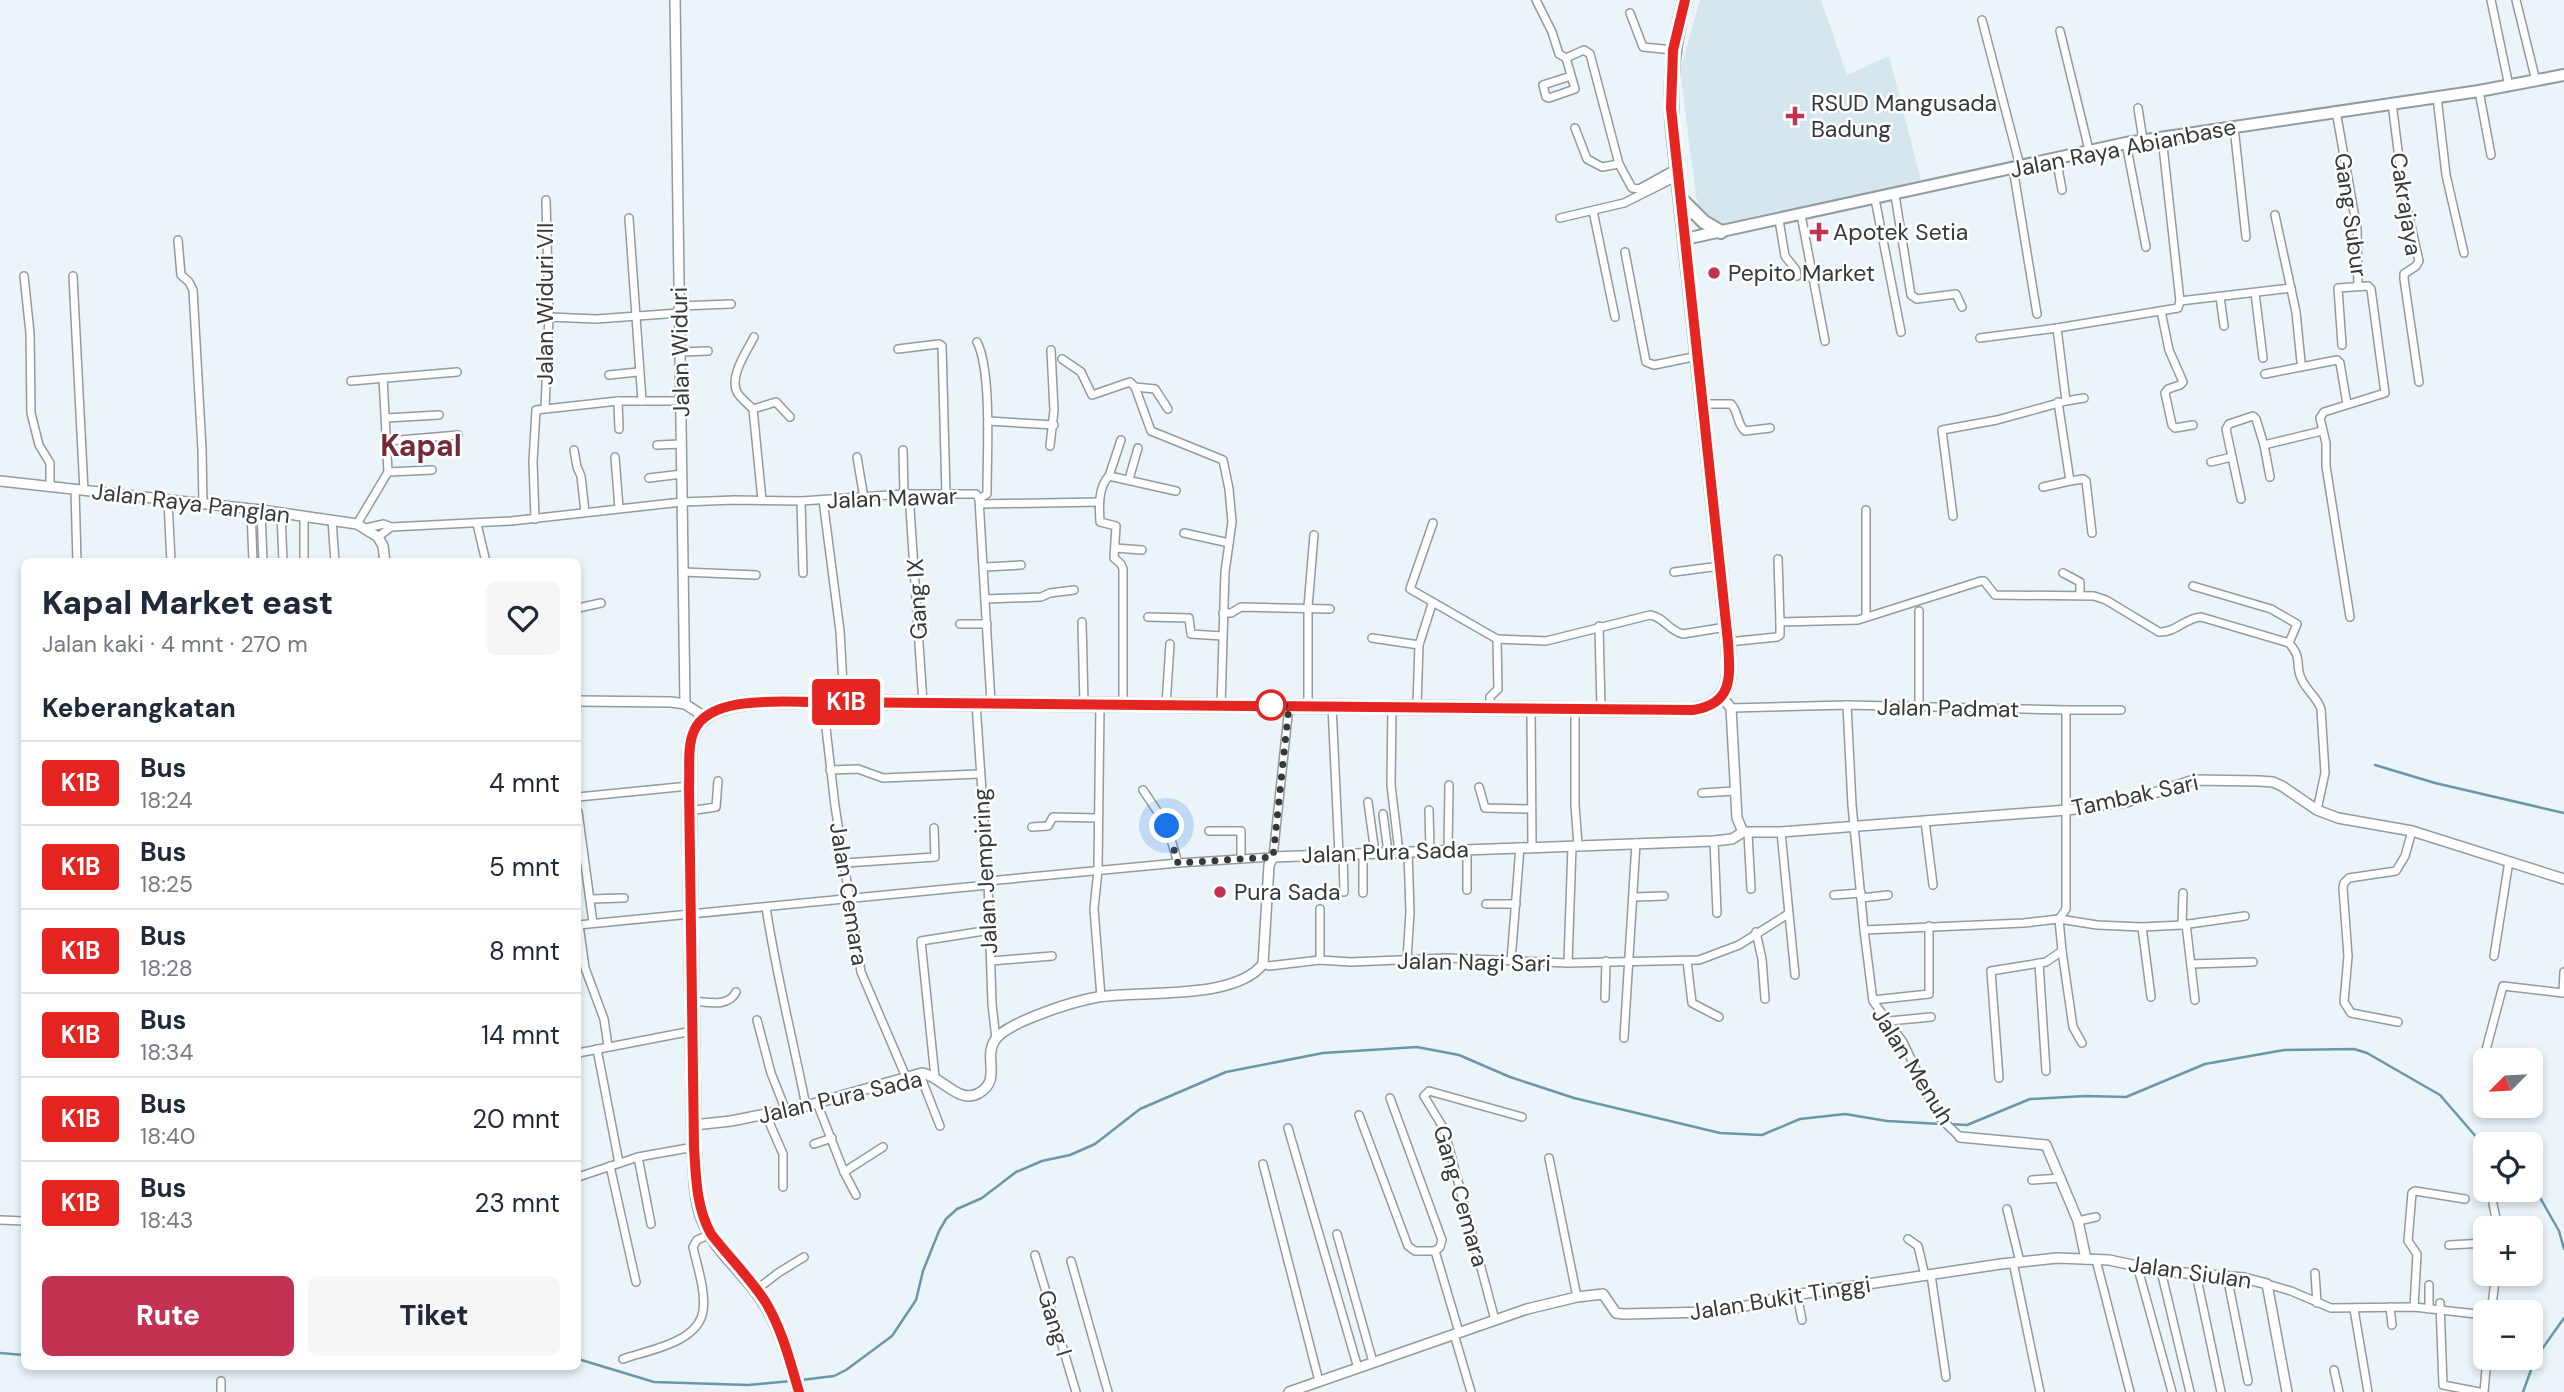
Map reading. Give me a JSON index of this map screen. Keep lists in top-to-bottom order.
{
  "streets": {
    "main road": ["Jalan Raya Abianbase"],
    "street": [
      "Cakrajaya",
      "Gang Subur",
      "Jalan Widuri VII",
      "Jalan Widuri",
      "Jalan Mawar",
      "Jalan Raya Panglan",
      "Gang IX",
      "Jalan Padmat",
      "Tambak Sari",
      "Jalan Pura Sada",
      "Jalan Jempiring",
      "Jalan Cemara",
      "Jalan Nagi Sari",
      "Jalan Menuh",
      "Gang Cemara",
      "Jalan Siulan",
      "Jalan Bukit Tinggi",
      "Gang I"
    ]
  },
  "crossings": [
    ["Jalan Raya Abianbase", "Cakrajaya"],
    ["Jalan Raya Abianbase", "Gang Subur"],
    ["Jalan Widuri VII", "Jalan Mawar"],
    ["Jalan Widuri", "Jalan Mawar"],
    ["Jalan Mawar", "Jalan Raya Panglan"],
    ["Jalan Mawar", "Gang IX"],
    ["Jalan Padmat", "Jalan Menuh"],
    ["Tambak Sari", "Jalan Pura Sada"],
    ["Tambak Sari", "Jalan Menuh"],
    ["Jalan Pura Sada", "Jalan Jempiring"],
    ["Jalan Pura Sada", "Jalan Cemara"],
    ["Jalan Pura Sada", "Jalan Nagi Sari"],
    ["Jalan Menuh", "Jalan Siulan"],
    ["Jalan Menuh", "Jalan Bukit Tinggi"],
    ["Gang Cemara", "Jalan Bukit Tinggi"],
    ["Jalan Siulan", "Jalan Bukit Tinggi"]
  ],
  "districts": ["Kapal"],
  "places": {
    "health": ["RSUD Mangusada Badung", "Apotek Setia"],
    "other": ["Pepito Market", "Pura Sada"]
  },
  "lines": ["bus line K1B"],
  "north": "bottom left",
  "page": {
    "on_map": "K1B",
    "heading": [
      ["Kapal Market east", "Jalan kaki · 4 mnt · 270 m"],
      "Keberangkatan"
    ],
    "list": [
      {
        "mark": "K1B",
        "name": "Bus",
        "note": "18:24",
        "value": "4 mnt"
      },
      {
        "mark": "K1B",
        "name": "Bus",
        "note": "18:25",
        "value": "5 mnt"
      },
      {
        "mark": "K1B",
        "name": "Bus",
        "note": "18:28",
        "value": "8 mnt"
      },
      {
        "mark": "K1B",
        "name": "Bus",
        "note": "18:34",
        "value": "14 mnt"
      },
      {
        "mark": "K1B",
        "name": "Bus",
        "note": "18:40",
        "value": "20 mnt"
      },
      {
        "mark": "K1B",
        "name": "Bus",
        "note": "18:43",
        "value": "23 mnt"
      }
    ],
    "map_buttons": ["+", "−"],
    "buttons": ["Rute", "Tiket"]
  }
}
